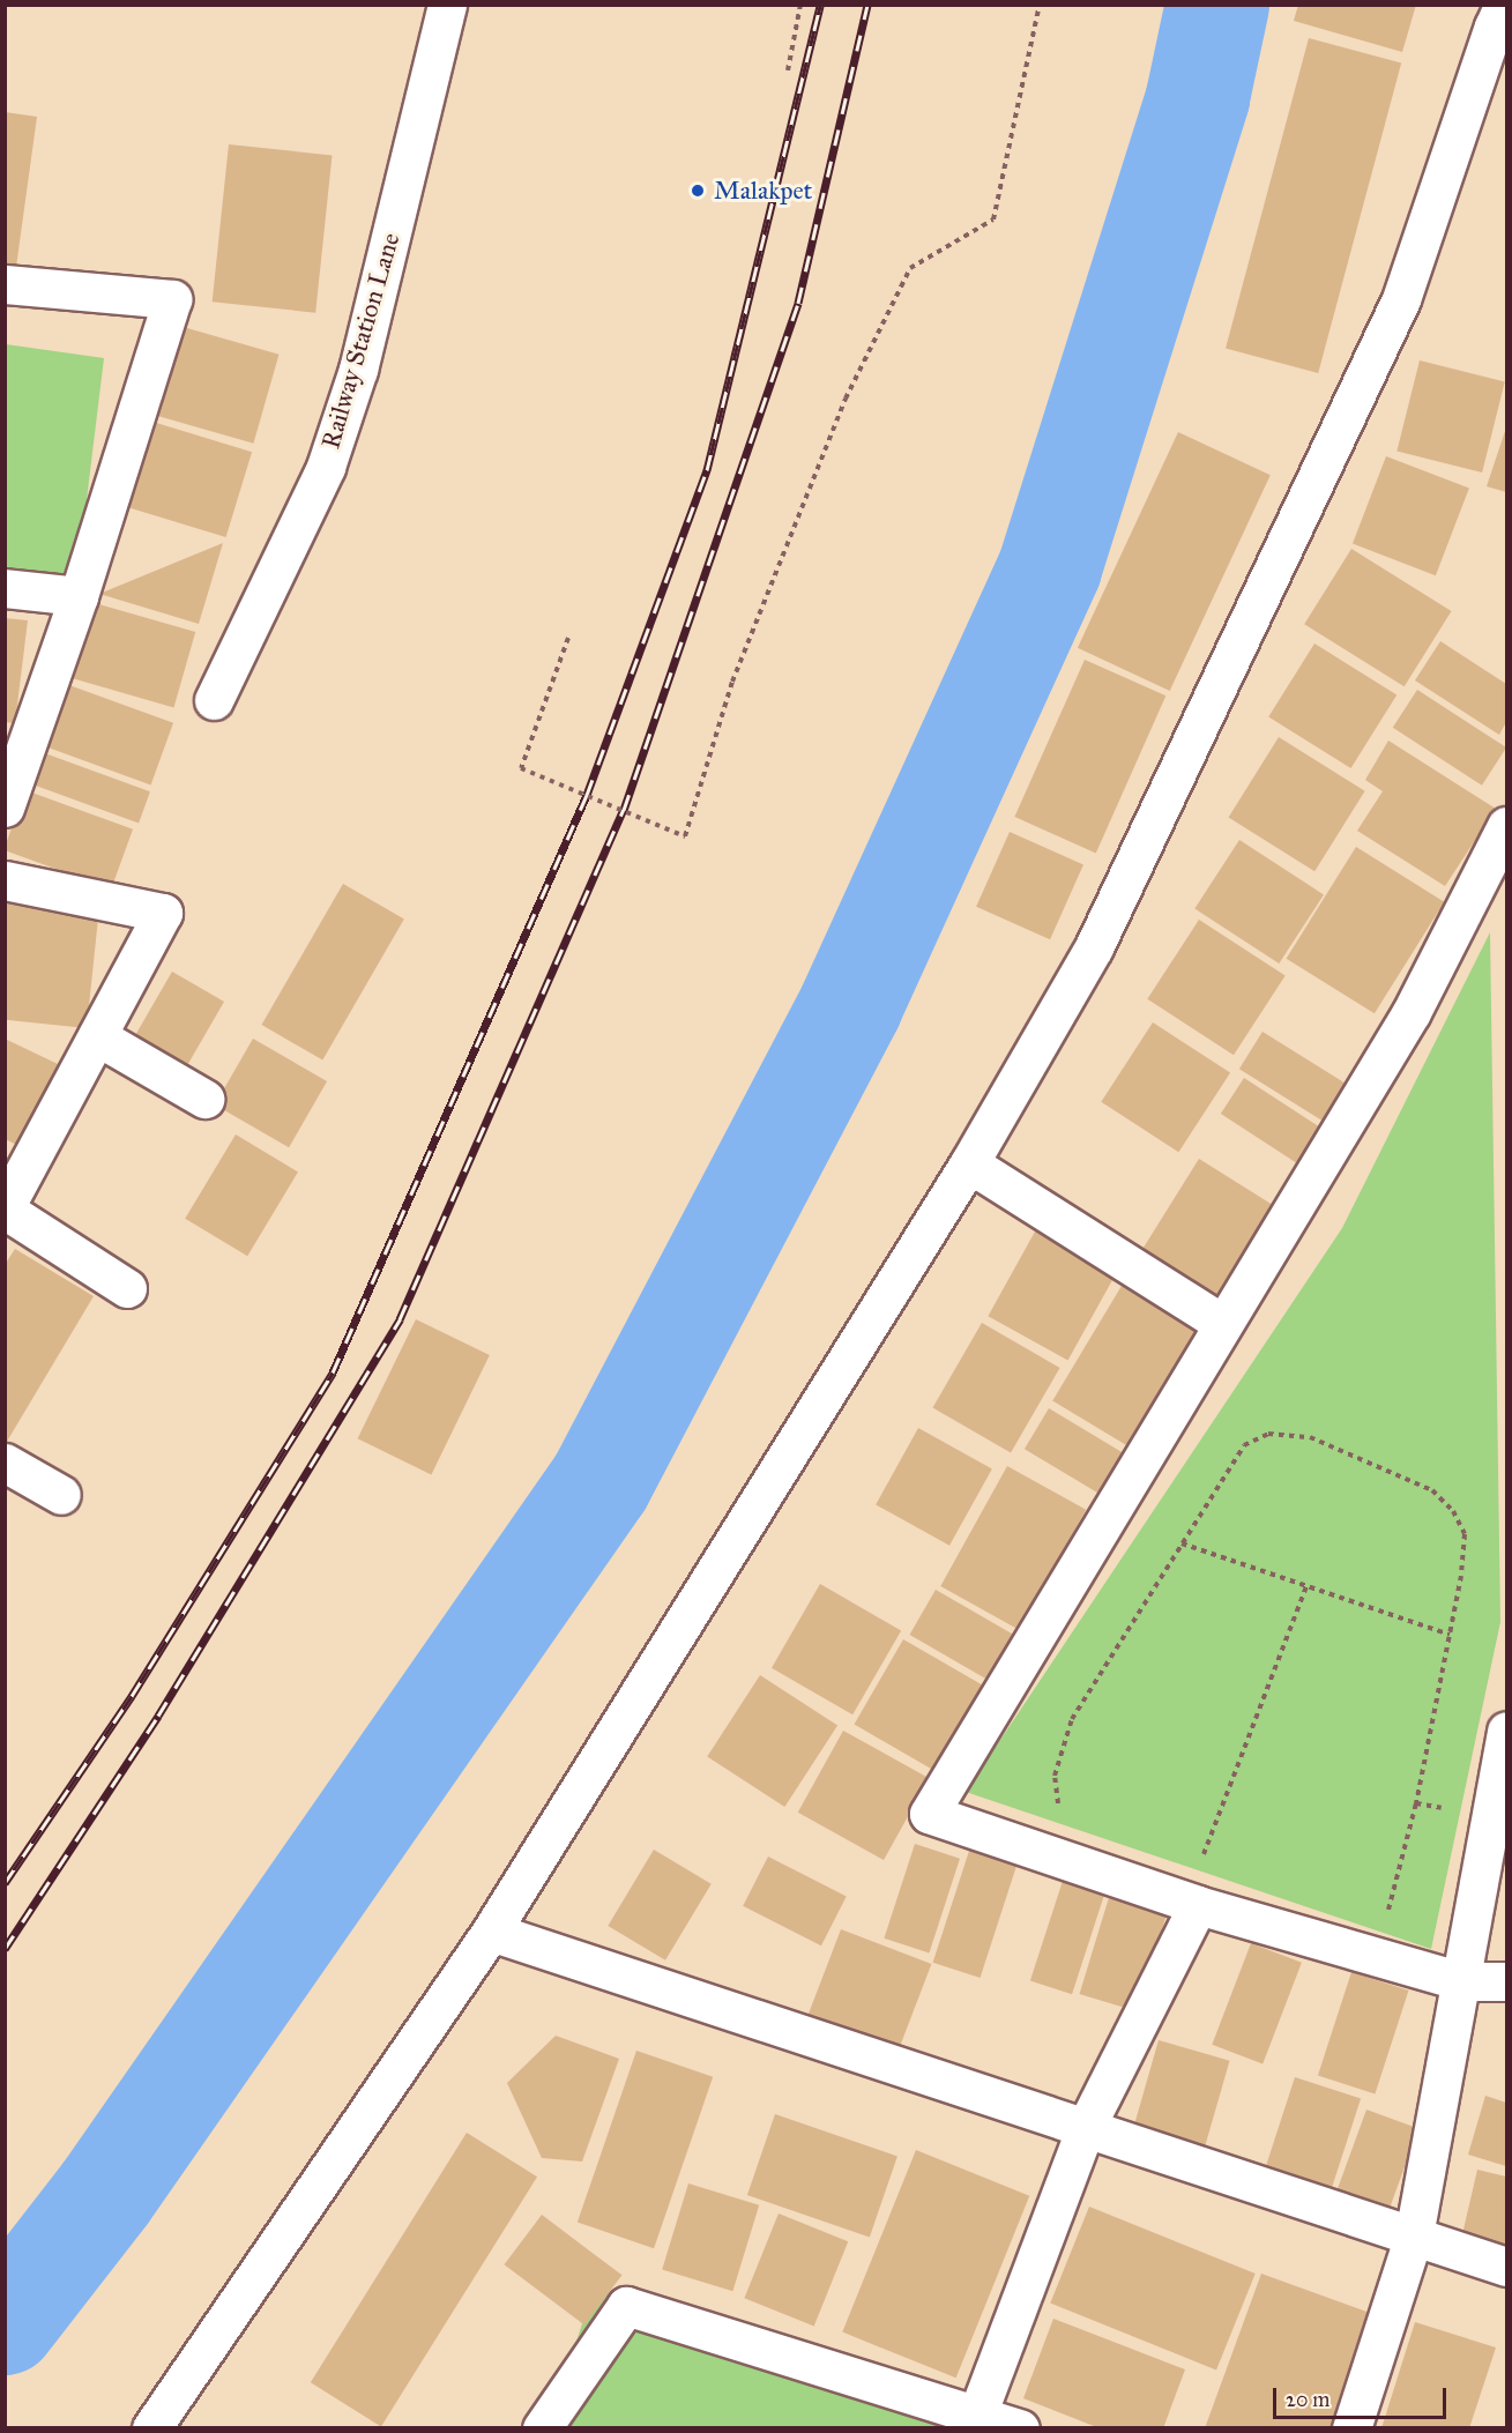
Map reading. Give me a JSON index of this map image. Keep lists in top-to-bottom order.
{
  "streets": {
    "street": ["Railway Station Lane"]
  },
  "places": ["Malakpet"],
  "scale_bar": "20 m"
}
